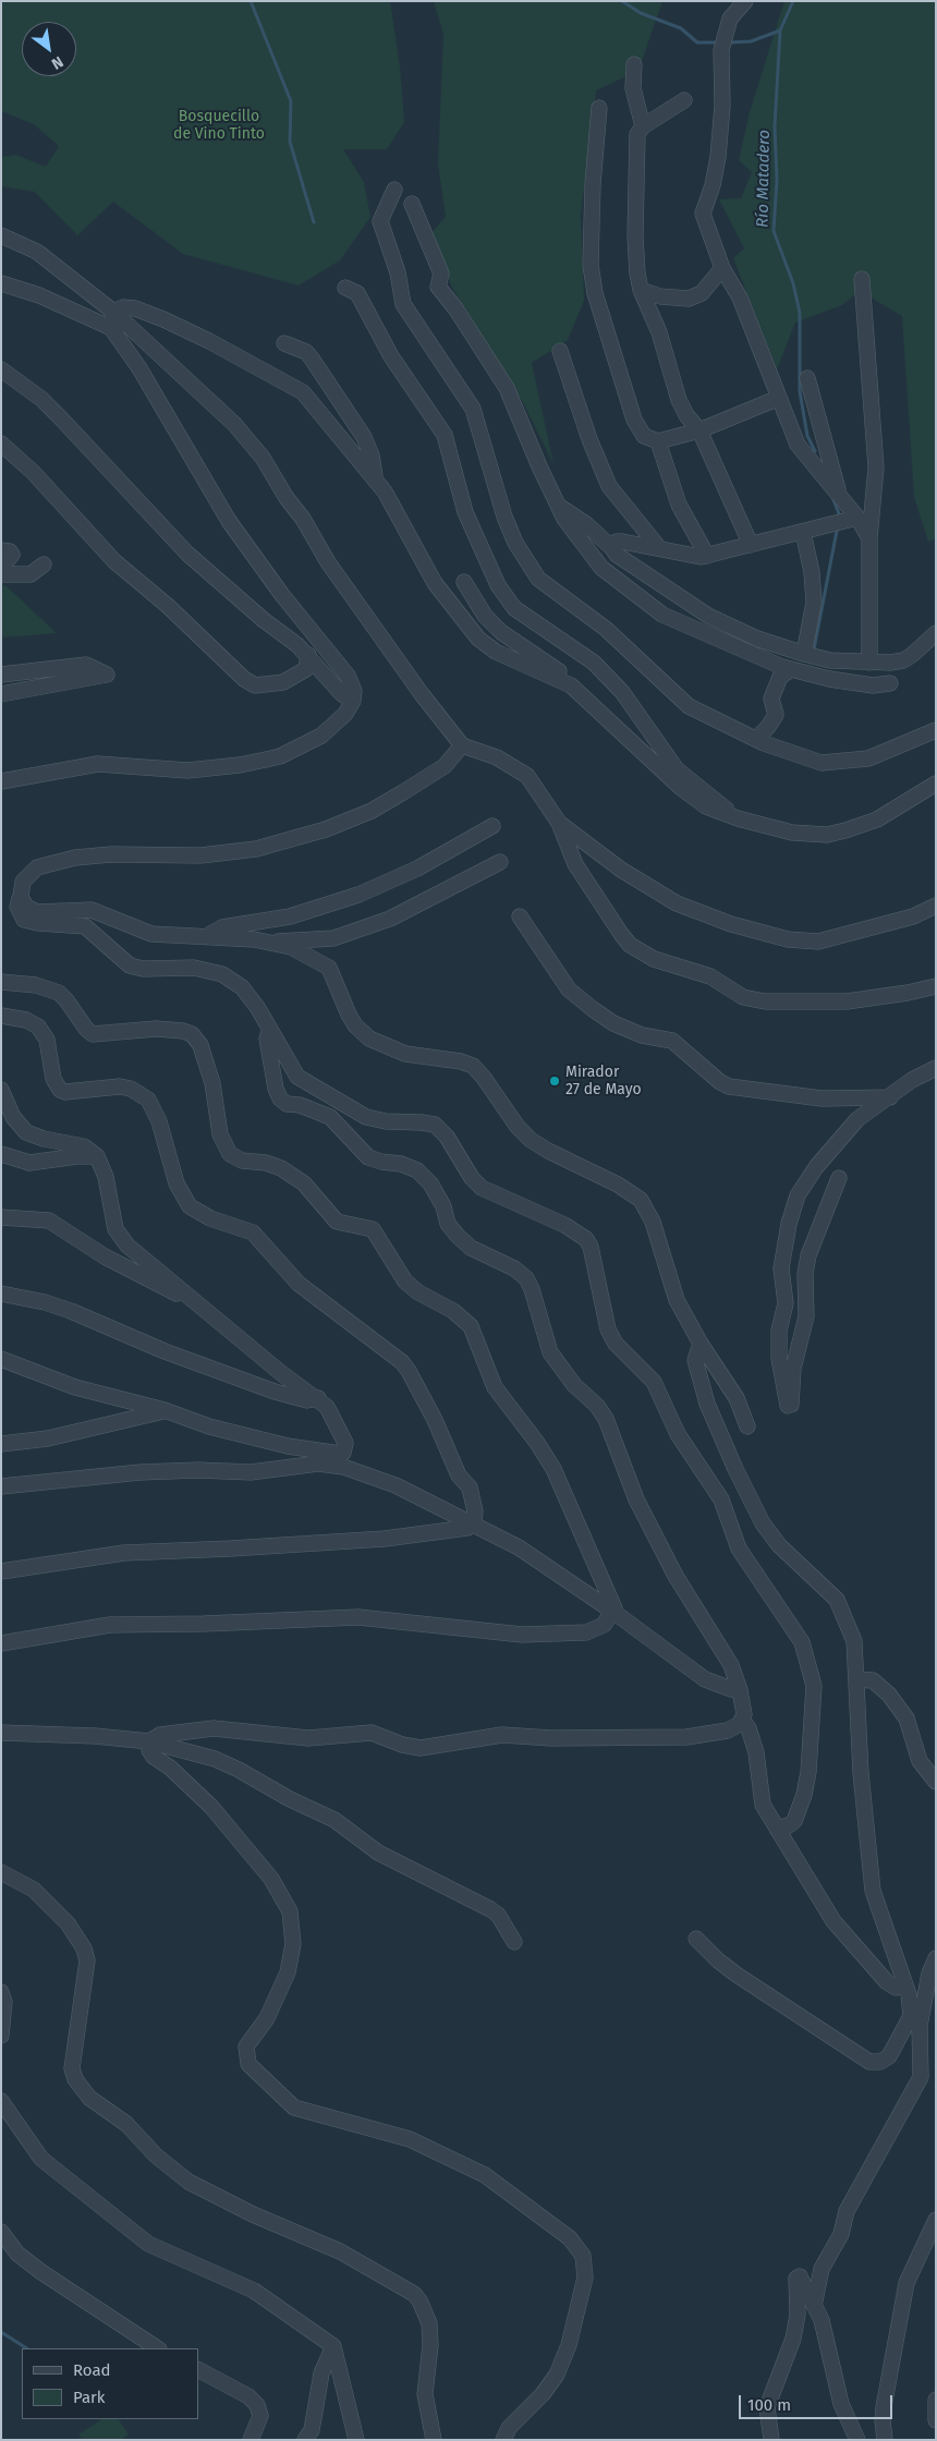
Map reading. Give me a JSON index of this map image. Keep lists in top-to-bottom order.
{
  "water": ["Río Matadero"],
  "parks": ["Bosquecillo de Vino Tinto"],
  "places": ["Mirador 27 de Mayo"],
  "legend": ["Road", "Park"],
  "scale_bar": "100 m",
  "north": "bottom right"
}
